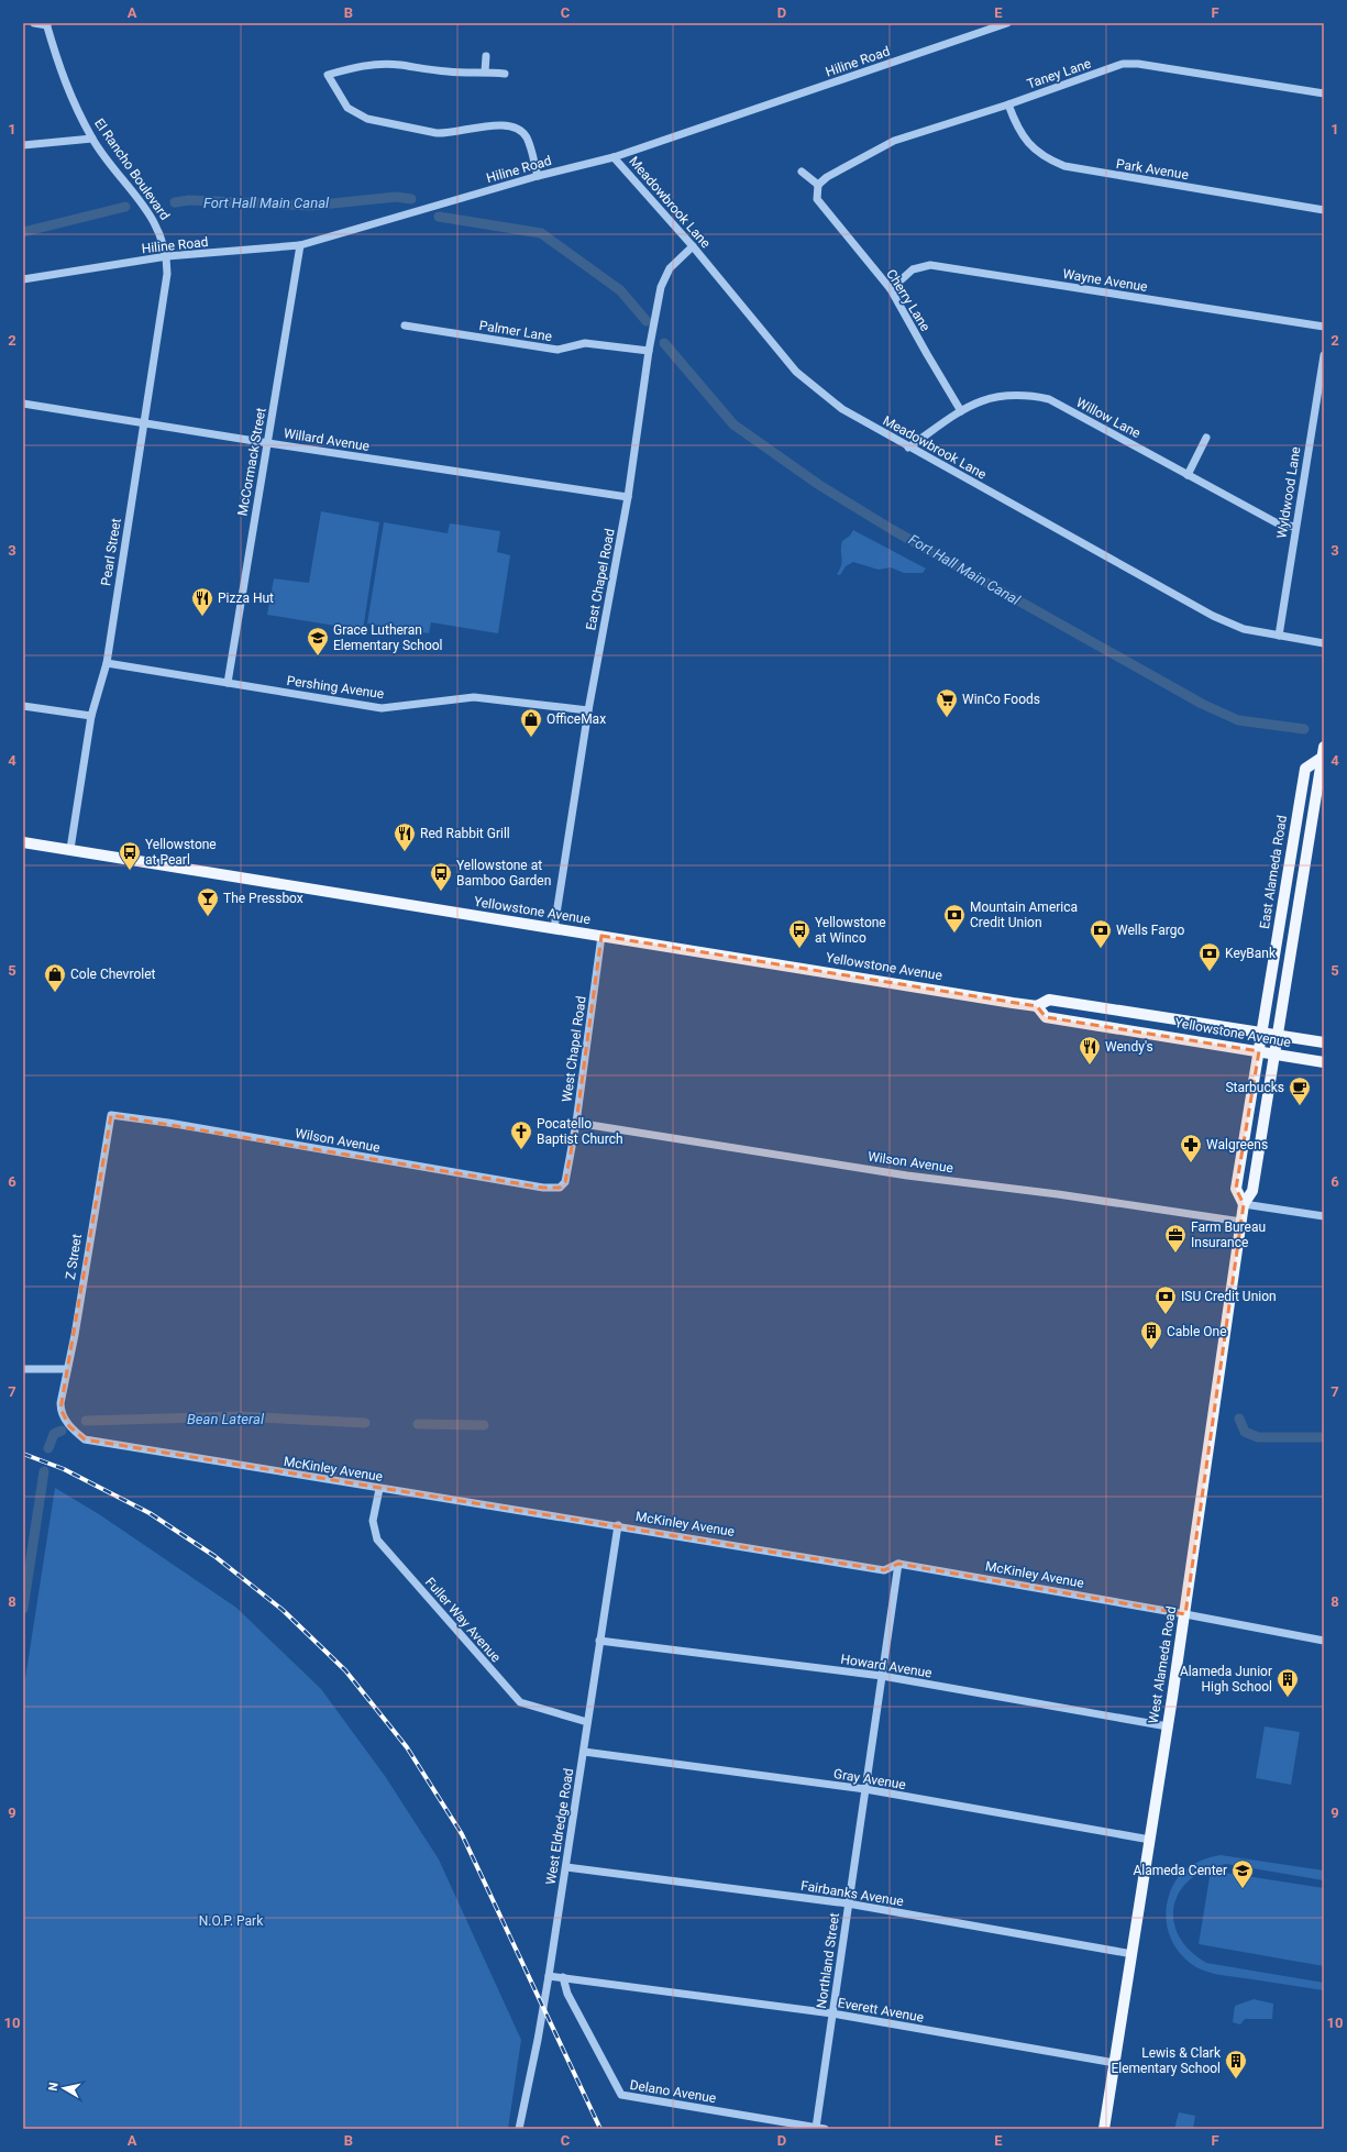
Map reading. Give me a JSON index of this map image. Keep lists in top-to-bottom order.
{
  "streets": {
    "main road": ["East Alameda Road", "Yellowstone Avenue", "West Alameda Road"],
    "street": [
      "Hiline Road",
      "Taney Lane",
      "El Rancho Boulevard",
      "Park Avenue",
      "Meadowbrook Lane",
      "Wayne Avenue",
      "Cherry Lane",
      "Palmer Lane",
      "Willow Lane",
      "Willard Avenue",
      "McCormack Street",
      "Wyldwood Lane",
      "Pearl Street",
      "East Chapel Road",
      "Pershing Avenue",
      "West Chapel Road",
      "Wilson Avenue",
      "Z Street",
      "McKinley Avenue",
      "Fuller Way Avenue",
      "Howard Avenue",
      "Gray Avenue",
      "West Eldredge Road",
      "Fairbanks Avenue",
      "Northland Street",
      "Everett Avenue",
      "Delano Avenue"
    ]
  },
  "crossings": [
    ["Hiline Road", "El Rancho Boulevard"],
    ["Hiline Road", "Meadowbrook Lane"],
    ["Hiline Road", "McCormack Street"],
    ["Hiline Road", "Pearl Street"],
    ["Taney Lane", "Park Avenue"],
    ["Taney Lane", "Cherry Lane"],
    ["El Rancho Boulevard", "Pearl Street"],
    ["Meadowbrook Lane", "Willow Lane"],
    ["Meadowbrook Lane", "Wyldwood Lane"],
    ["Meadowbrook Lane", "East Chapel Road"],
    ["Wayne Avenue", "Cherry Lane"],
    ["Cherry Lane", "Willow Lane"],
    ["Palmer Lane", "East Chapel Road"],
    ["Willow Lane", "Wyldwood Lane"],
    ["Willard Avenue", "McCormack Street"],
    ["Willard Avenue", "Pearl Street"],
    ["Willard Avenue", "East Chapel Road"],
    ["McCormack Street", "Pershing Avenue"],
    ["Pearl Street", "Pershing Avenue"],
    ["Pearl Street", "Yellowstone Avenue"],
    ["East Chapel Road", "Pershing Avenue"],
    ["East Chapel Road", "Yellowstone Avenue"],
    ["East Alameda Road", "Yellowstone Avenue"],
    ["East Alameda Road", "West Alameda Road"],
    ["Yellowstone Avenue", "West Chapel Road"],
    ["Yellowstone Avenue", "West Alameda Road"],
    ["West Chapel Road", "Wilson Avenue"],
    ["Wilson Avenue", "Z Street"],
    ["Wilson Avenue", "West Alameda Road"],
    ["Z Street", "McKinley Avenue"],
    ["McKinley Avenue", "Fuller Way Avenue"],
    ["McKinley Avenue", "West Alameda Road"],
    ["McKinley Avenue", "West Eldredge Road"],
    ["McKinley Avenue", "Northland Street"],
    ["Fuller Way Avenue", "West Eldredge Road"],
    ["West Alameda Road", "Howard Avenue"],
    ["West Alameda Road", "Gray Avenue"],
    ["West Alameda Road", "Fairbanks Avenue"],
    ["West Alameda Road", "Everett Avenue"],
    ["Howard Avenue", "West Eldredge Road"],
    ["Howard Avenue", "Northland Street"],
    ["Gray Avenue", "West Eldredge Road"],
    ["Gray Avenue", "Northland Street"],
    ["West Eldredge Road", "Fairbanks Avenue"],
    ["West Eldredge Road", "Everett Avenue"],
    ["Fairbanks Avenue", "Northland Street"],
    ["Northland Street", "Everett Avenue"],
    ["Northland Street", "Delano Avenue"],
    ["Everett Avenue", "Delano Avenue"]
  ],
  "water": ["Fort Hall Main Canal", "Bean Lateral"],
  "parks": ["N.O.P. Park"],
  "places": {
    "restaurant": ["Pizza Hut", "Red Rabbit Grill", "Wendy's"],
    "school or university": ["Grace Lutheran Elementary School", "Alameda Center"],
    "supermarket": ["WinCo Foods"],
    "shop": ["OfficeMax", "Cole Chevrolet"],
    "bus stop": ["Yellowstone at Pearl", "Yellowstone at Bamboo Garden", "Yellowstone at Winco"],
    "bar": ["The Pressbox"],
    "bank": [
      "Mountain America Credit Union",
      "Wells Fargo",
      "KeyBank",
      "ISU Credit Union"
    ],
    "cafe": ["Starbucks"],
    "church": ["Pocatello Baptist Church"],
    "pharmacy": ["Walgreens"],
    "office": ["Farm Bureau Insurance"],
    "building": ["Cable One", "Alameda Junior High School", "Lewis & Clark Elementary School"]
  },
  "north": "left",
  "grid": {
    "columns": [
      "A",
      "B",
      "C",
      "D",
      "E",
      "F"
    ],
    "rows": [
      "1",
      "2",
      "3",
      "4",
      "5",
      "6",
      "7",
      "8",
      "9",
      "10"
    ]
  }
}
